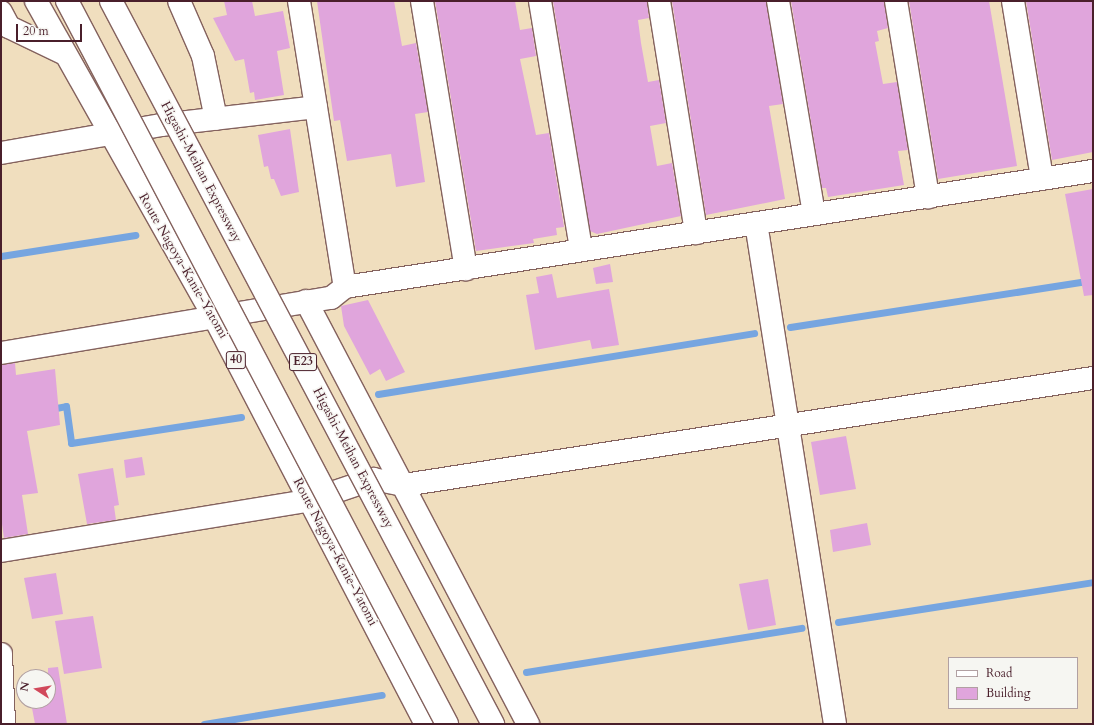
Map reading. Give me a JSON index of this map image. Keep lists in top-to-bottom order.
{
  "streets": {
    "main road": [
      "Higashi-Meihan Expressway",
      "Route Nagoya-Kanie-Yatomi",
      "40",
      "E23"
    ]
  },
  "legend": ["Road", "Building"],
  "scale_bar": "20 m",
  "north": "left"
}
